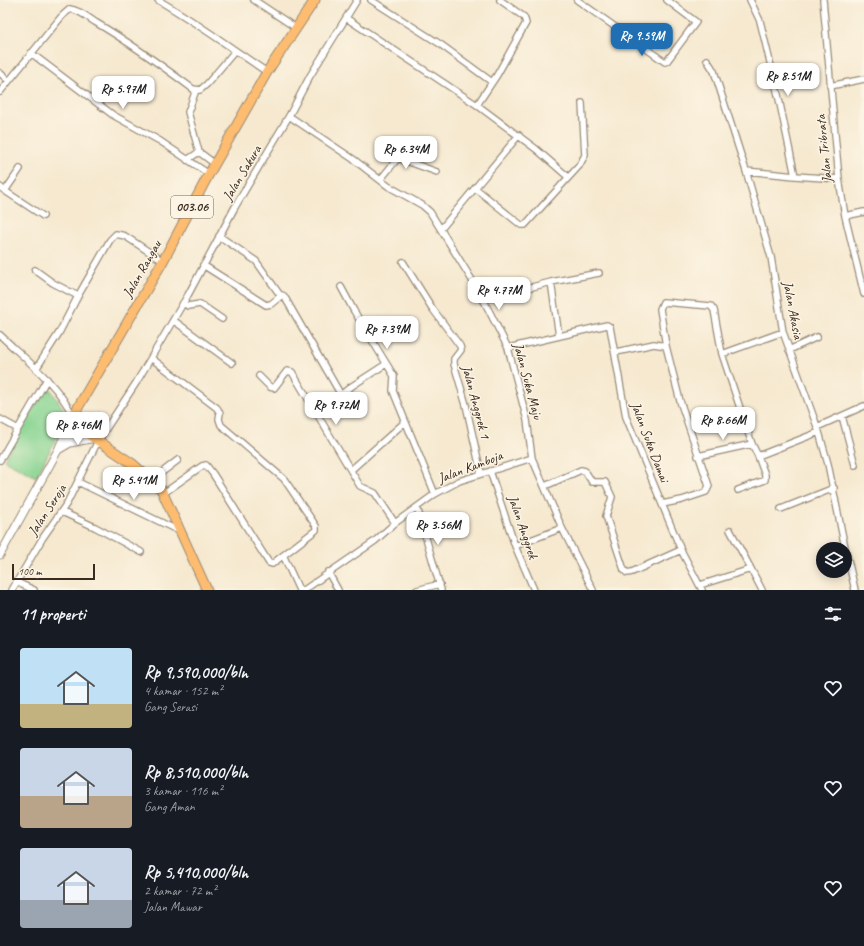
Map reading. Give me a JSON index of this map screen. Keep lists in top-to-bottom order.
{
  "streets": {
    "main road": ["003.06", "Jalan Rangau"],
    "street": [
      "Jalan Tribrata",
      "Jalan Sakura",
      "Jalan Akasia",
      "Jalan Suka Maju",
      "Jalan Anggrek 1",
      "Jalan Suka Damai",
      "Jalan Kamboja",
      "Jalan Seroja",
      "Jalan Anggrek"
    ]
  },
  "crossings": [
    ["Jalan Sakura", "Jalan Suka Maju"],
    ["Jalan Sakura", "Jalan Seroja"],
    ["Jalan Suka Maju", "Jalan Suka Damai"],
    ["Jalan Suka Maju", "Jalan Kamboja"],
    ["Jalan Anggrek 1", "Jalan Kamboja"],
    ["Jalan Kamboja", "Jalan Anggrek"]
  ],
  "scale_bar": "100 m",
  "page": {
    "price": [
      "Rp 9.59M",
      "Rp 8.51M",
      "Rp 5.97M",
      "Rp 6.34M",
      "Rp 4.77M",
      "Rp 7.39M",
      "Rp 9.72M",
      "Rp 8.66M",
      "Rp 8.46M",
      "Rp 5.41M",
      "Rp 3.56M"
    ],
    "scale": "100 m",
    "heading": "11 properti",
    "list": [
      {
        "name": "Rp 9,590,000/bln",
        "note": "4 kamar · 152 m² · Gang Serasi"
      },
      {
        "name": "Rp 8,510,000/bln",
        "note": "3 kamar · 116 m² · Gang Aman"
      },
      {
        "name": "Rp 5,410,000/bln",
        "note": "2 kamar · 72 m² · Jalan Mawar"
      }
    ]
  }
}
